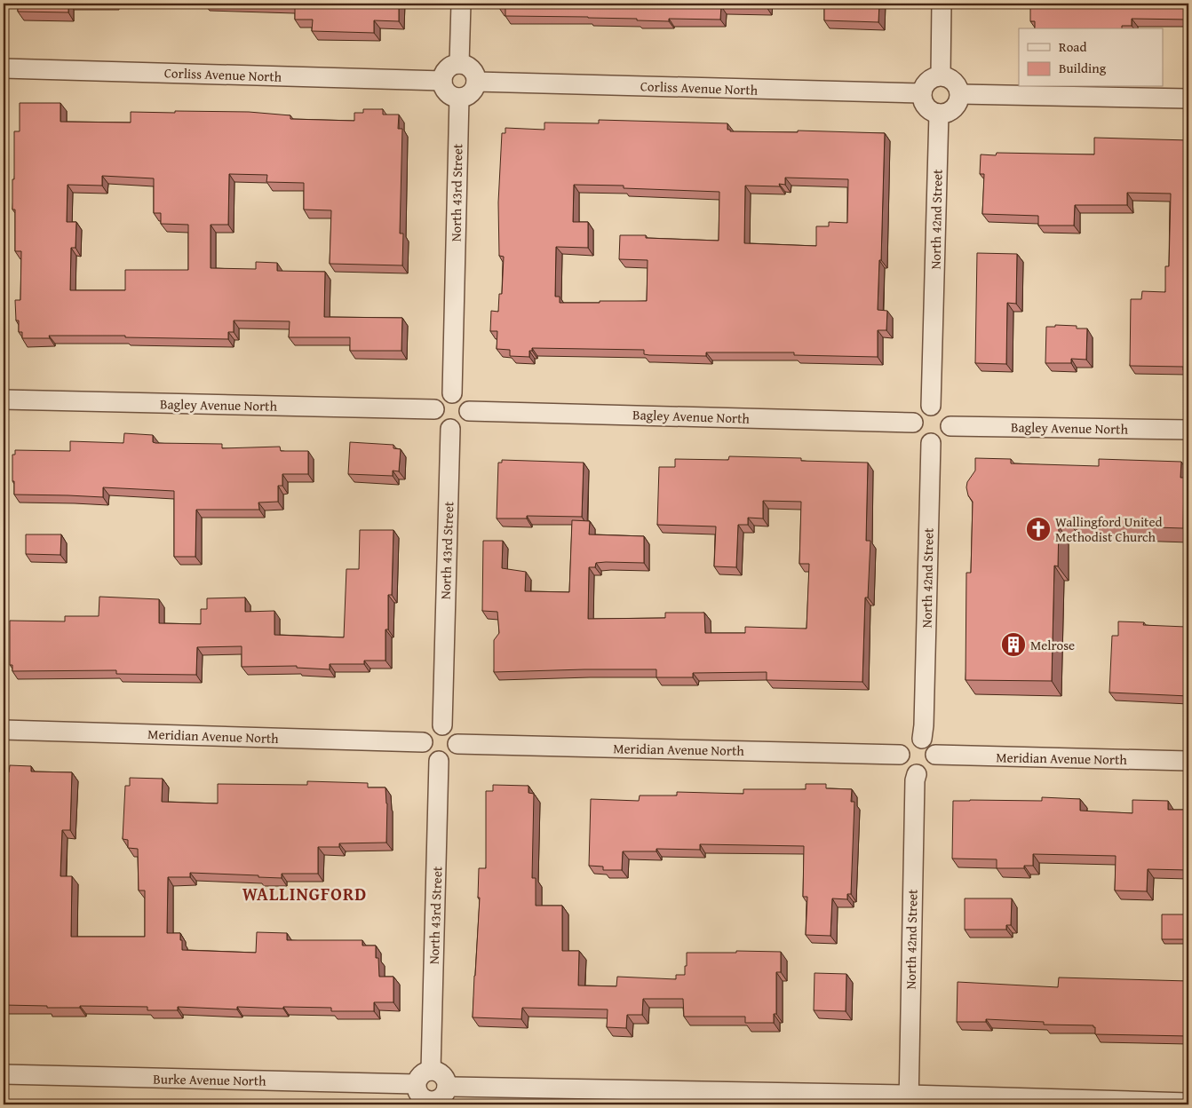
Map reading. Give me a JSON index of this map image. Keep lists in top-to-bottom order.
{
  "streets": {
    "street": [
      "Corliss Avenue North",
      "North 43rd Street",
      "North 42nd Street",
      "Bagley Avenue North",
      "Meridian Avenue North",
      "Burke Avenue North"
    ]
  },
  "crossings": [
    ["Corliss Avenue North", "North 43rd Street"],
    ["Corliss Avenue North", "North 42nd Street"],
    ["North 43rd Street", "Bagley Avenue North"],
    ["North 43rd Street", "Meridian Avenue North"],
    ["North 43rd Street", "Burke Avenue North"],
    ["North 42nd Street", "Bagley Avenue North"],
    ["North 42nd Street", "Meridian Avenue North"]
  ],
  "districts": ["WALLINGFORD"],
  "places": {
    "church": ["Wallingford United Methodist Church"],
    "building": ["Melrose"]
  },
  "legend": ["Road", "Building"]
}
